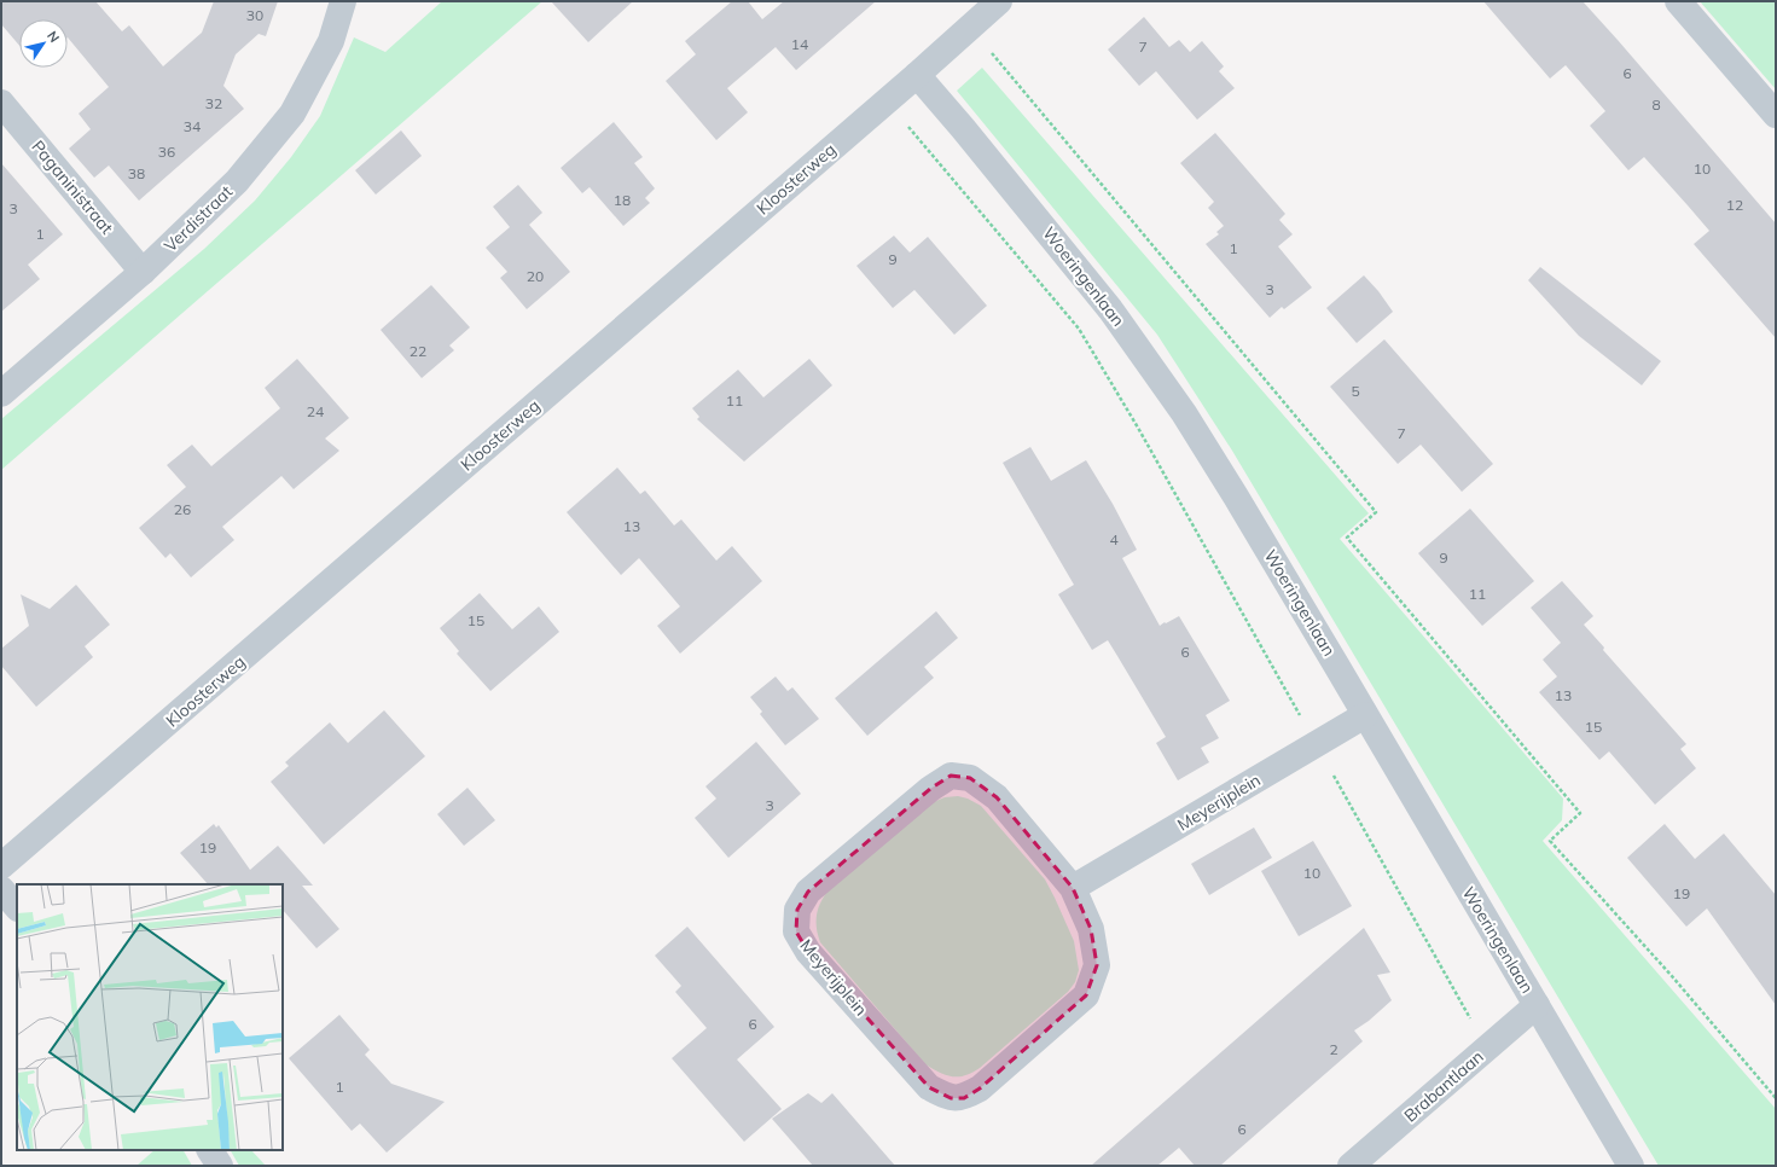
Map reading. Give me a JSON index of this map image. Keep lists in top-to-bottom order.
{
  "streets": {
    "street": [
      "Kloosterweg",
      "Paganinistraat",
      "Verdistraat",
      "Woeringenlaan",
      "Meyerijplein",
      "Brabantlaan"
    ]
  },
  "crossings": [
    ["Kloosterweg", "Woeringenlaan"],
    ["Paganinistraat", "Verdistraat"],
    ["Woeringenlaan", "Meyerijplein"],
    ["Woeringenlaan", "Brabantlaan"]
  ],
  "house_numbers": [
    "30",
    "14",
    "7",
    "6",
    "32",
    "8",
    "34",
    "36",
    "10",
    "38",
    "18",
    "12",
    "3",
    "1",
    "1",
    "9",
    "20",
    "3",
    "22",
    "5",
    "11",
    "24",
    "7",
    "26",
    "13",
    "4",
    "9",
    "11",
    "15",
    "6",
    "13",
    "15",
    "3",
    "19",
    "10",
    "19",
    "6",
    "2",
    "1",
    "6"
  ],
  "north": "top right"
}
